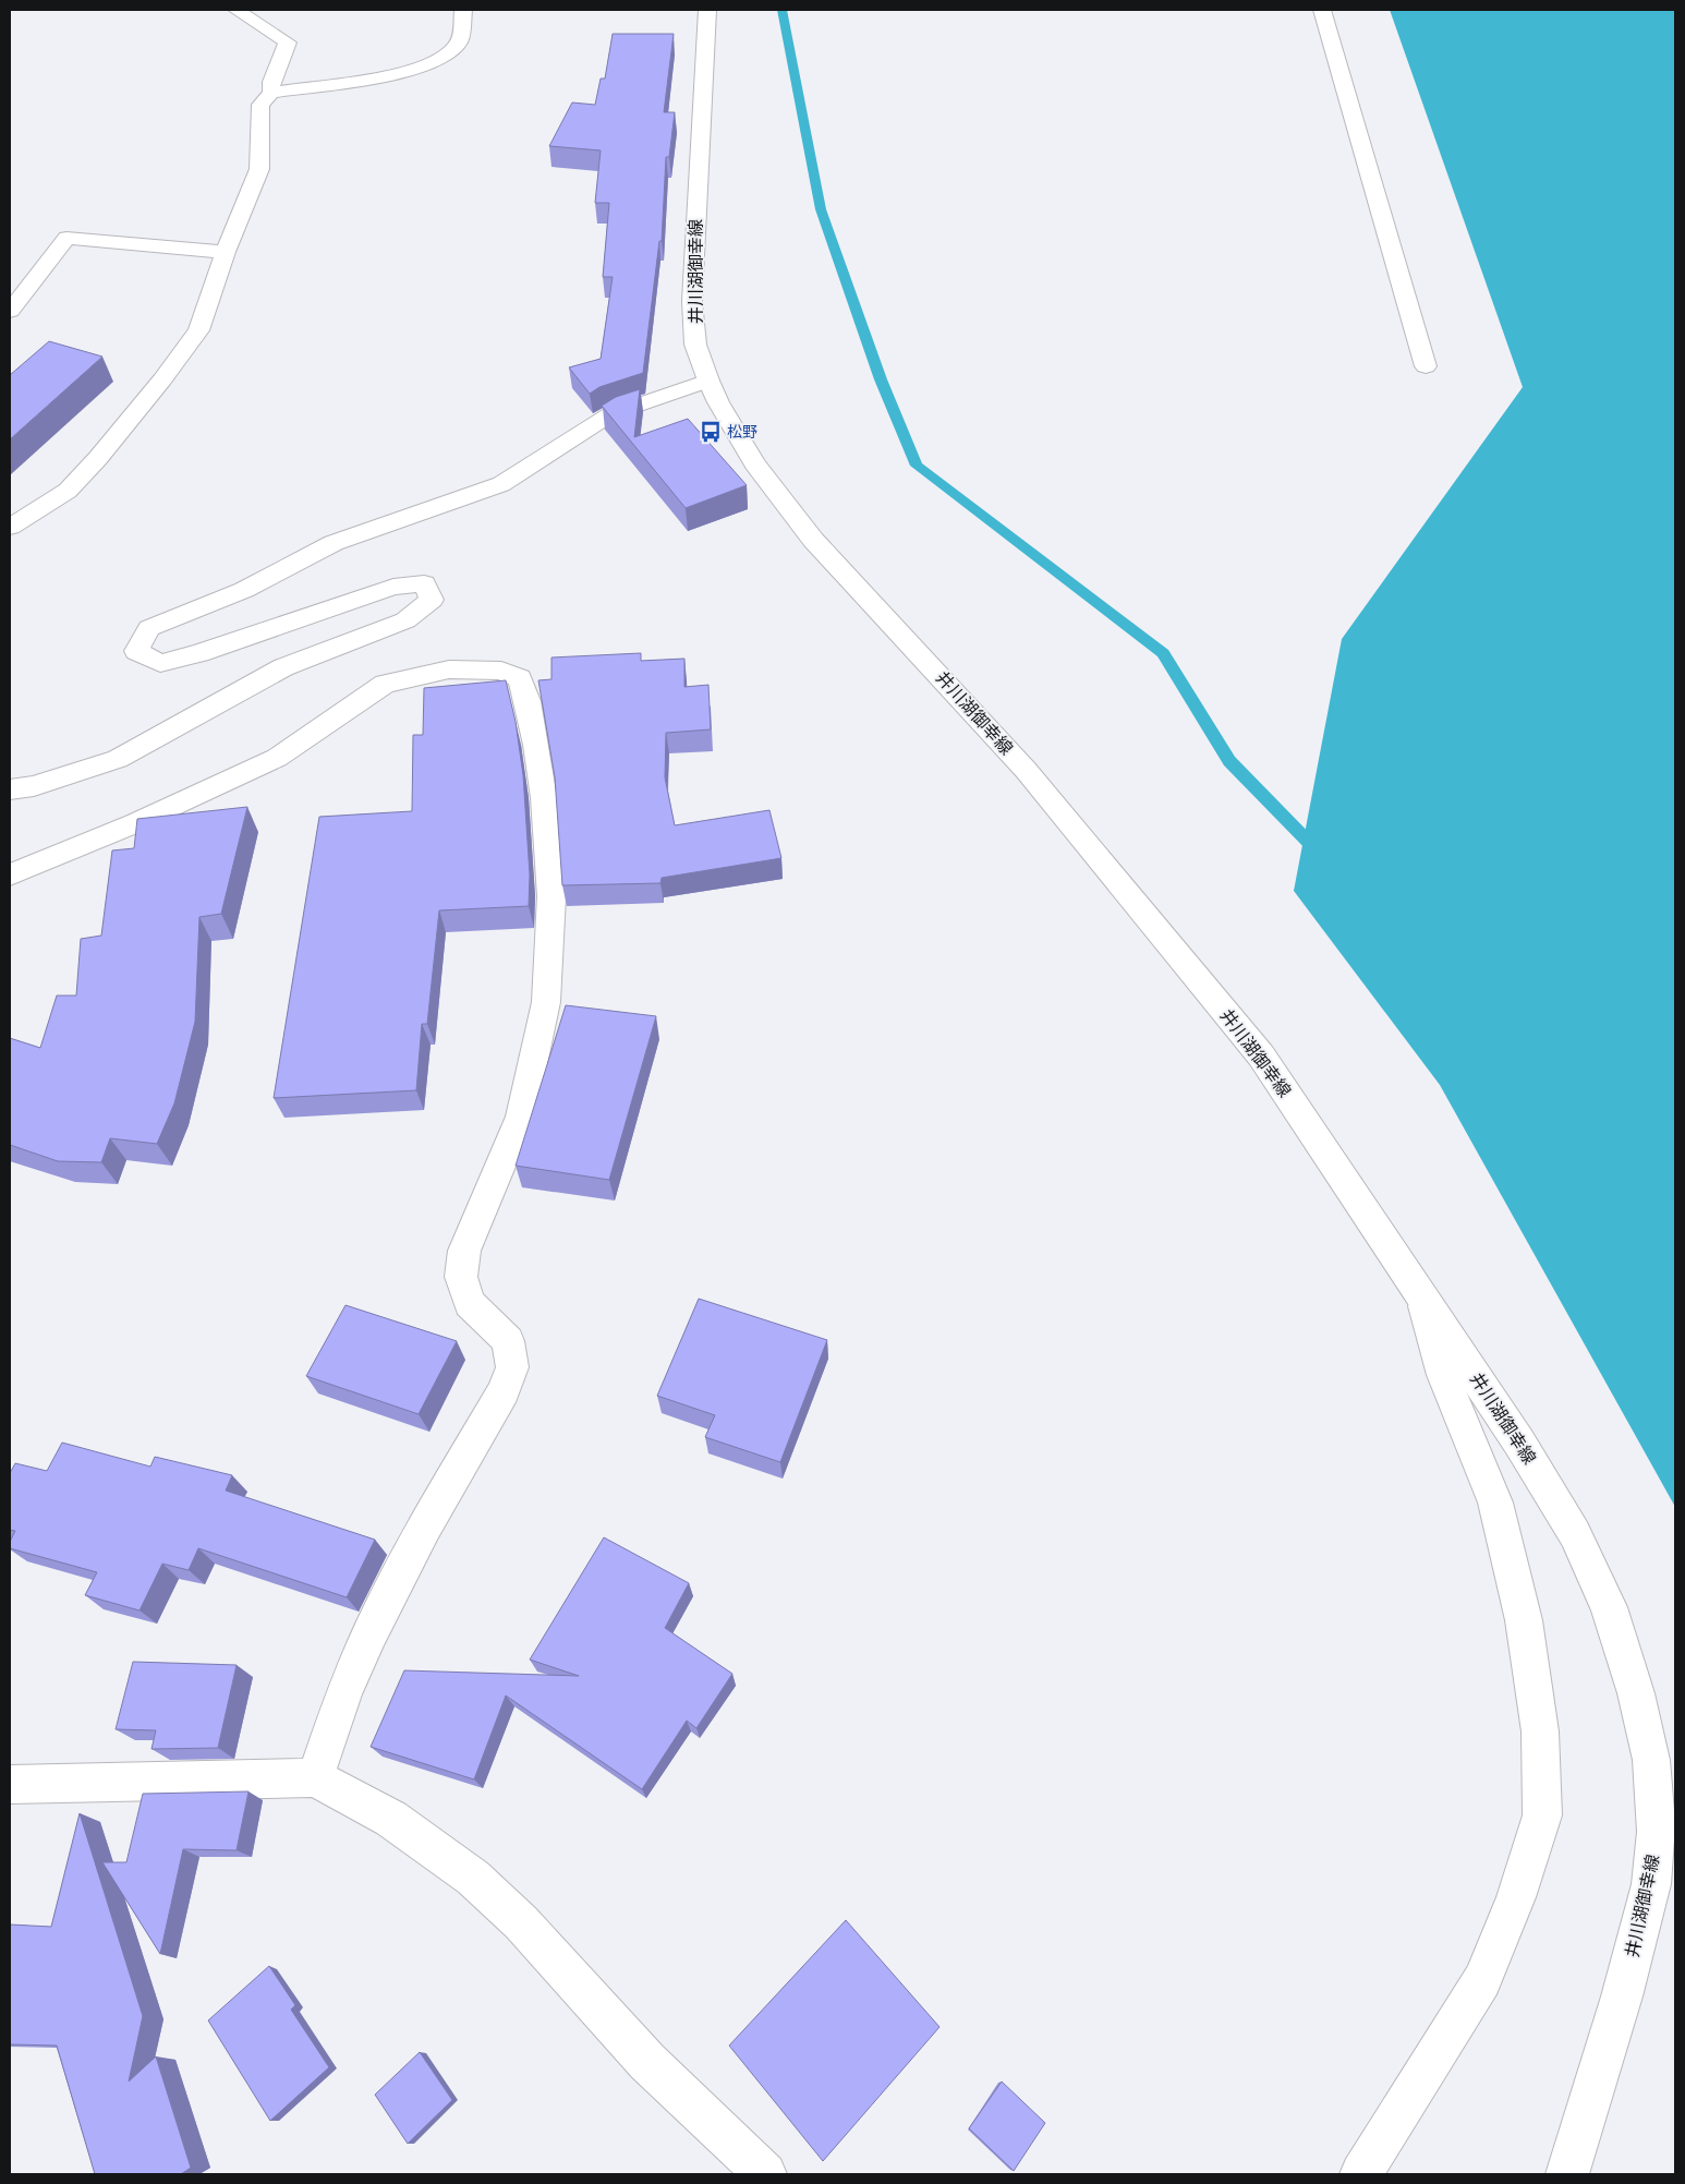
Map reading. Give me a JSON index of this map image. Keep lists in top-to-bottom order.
{
  "streets": {
    "street": ["井川湖御幸線"]
  },
  "places": {
    "bus stop": ["松野"]
  }
}
